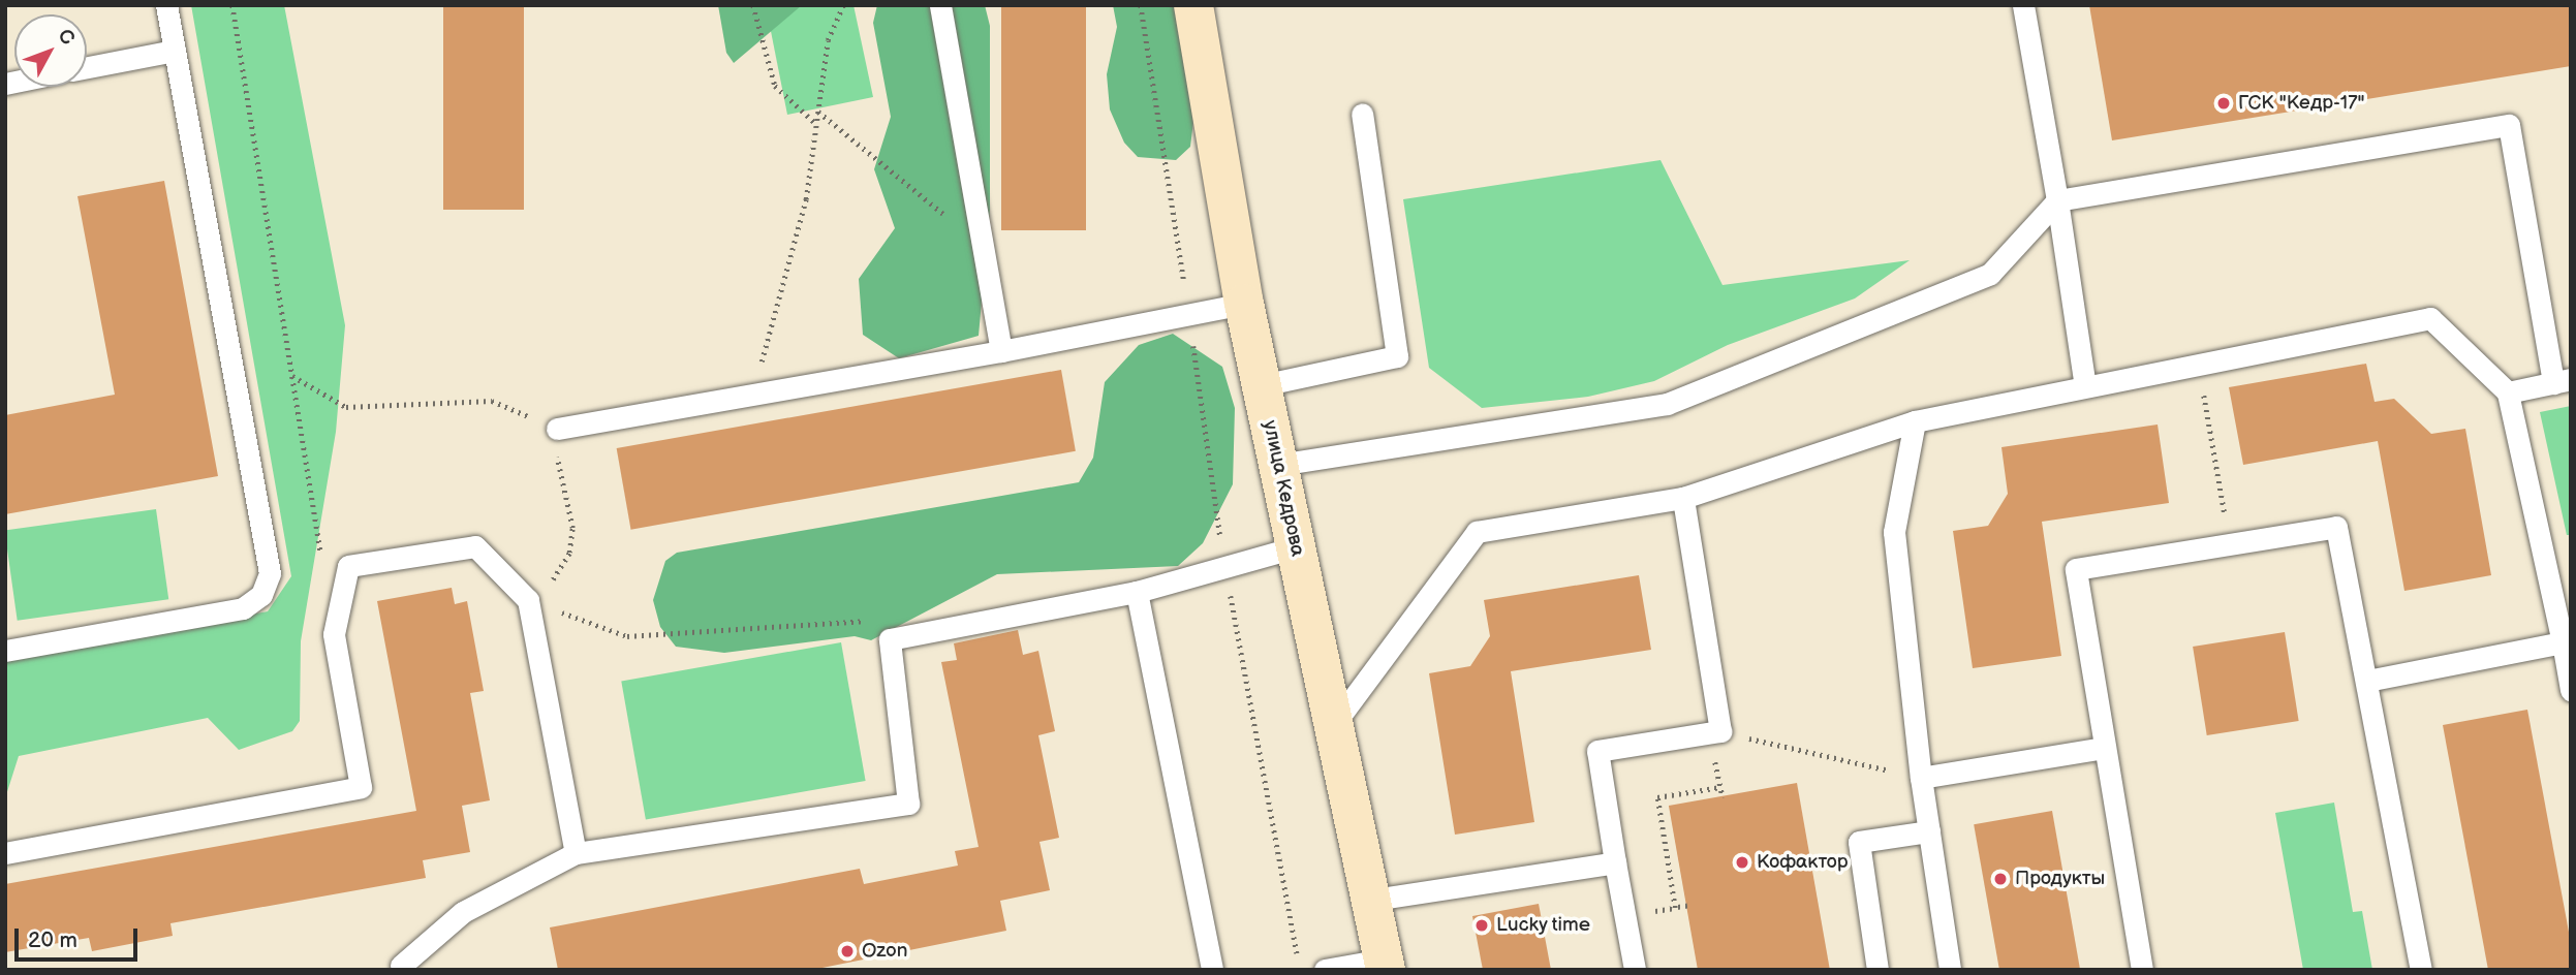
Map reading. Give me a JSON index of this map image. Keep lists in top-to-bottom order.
{
  "streets": {
    "street": ["улица Кедрова"]
  },
  "places": [
    "ГСК \"Кедр-17\"",
    "Кофактор",
    "Продукты",
    "Lucky time",
    "Ozon"
  ],
  "scale_bar": "20 m",
  "north": "top right"
}
